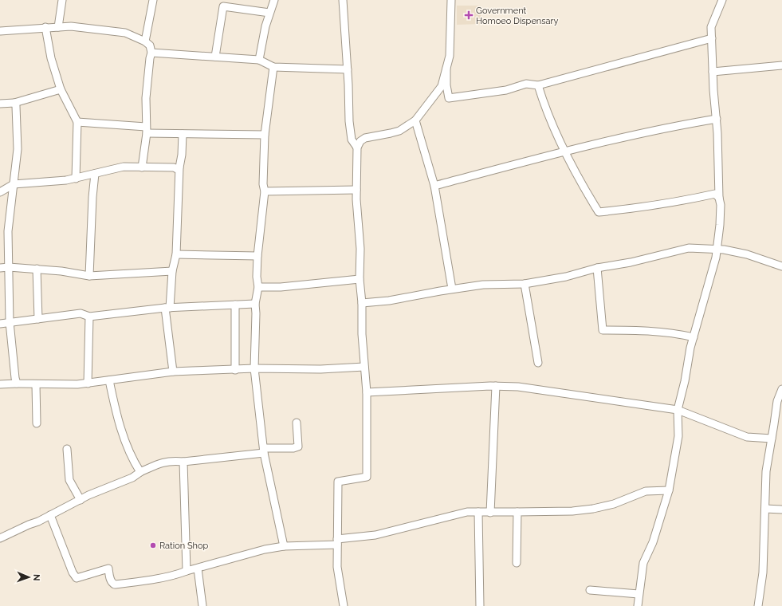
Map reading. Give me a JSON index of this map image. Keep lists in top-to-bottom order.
{
  "places": {
    "health": ["Government Homoeo Dispensary"],
    "other": ["Ration Shop"]
  },
  "north": "right"
}
